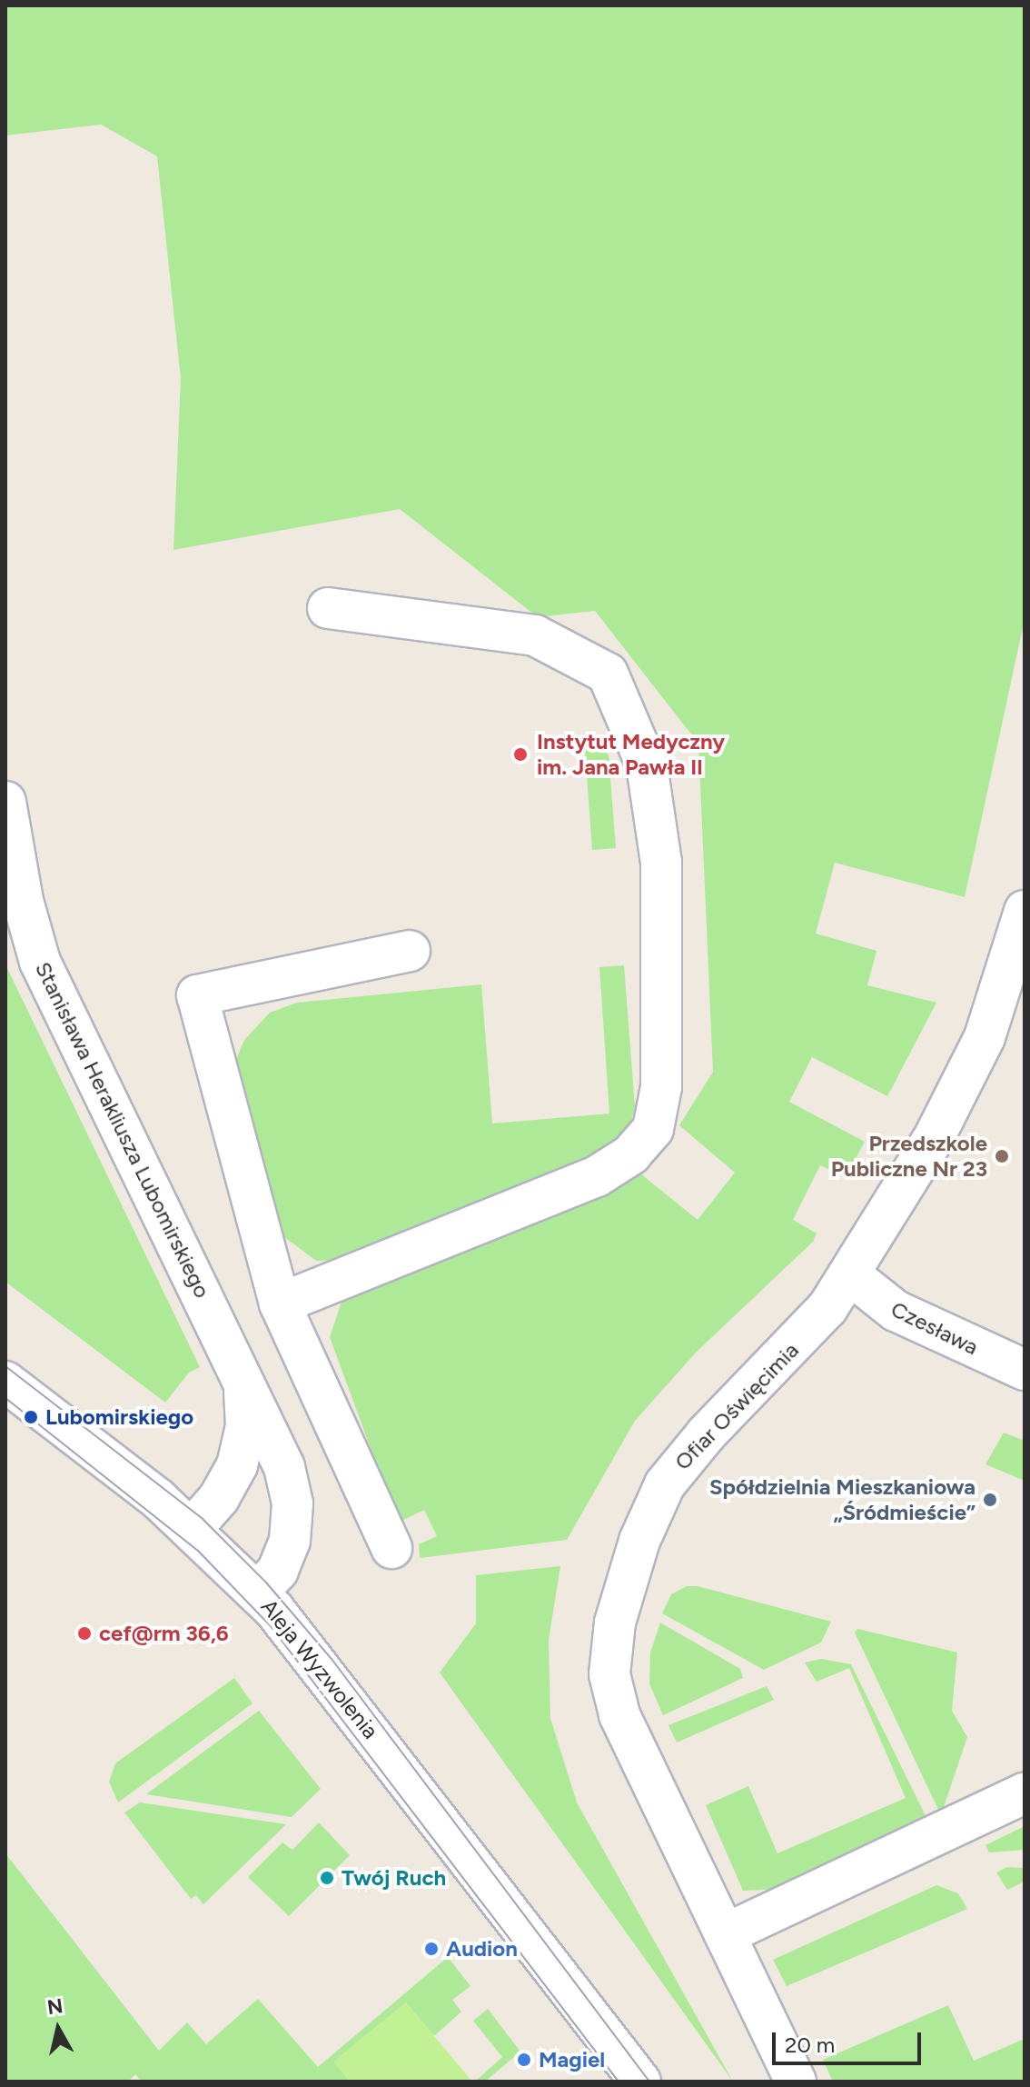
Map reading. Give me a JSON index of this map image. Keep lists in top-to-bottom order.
{
  "streets": {
    "street": [
      "Stanisława Herakliusza Lubomirskiego",
      "Czesława",
      "Ofiar Oświęcimia",
      "Aleja Wyzwolenia"
    ]
  },
  "crossings": [
    ["Stanisława Herakliusza Lubomirskiego", "Aleja Wyzwolenia"],
    ["Czesława", "Ofiar Oświęcimia"]
  ],
  "places": [
    "Instytut Medyczny im. Jana Pawła II",
    "Przedszkole Publiczne Nr 23",
    "Lubomirskiego",
    "Spółdzielnia Mieszkaniowa „Śródmieście”",
    "cef@rm 36,6",
    "Twój Ruch",
    "Audion",
    "Magiel"
  ],
  "scale_bar": "20 m",
  "north": "top"
}
